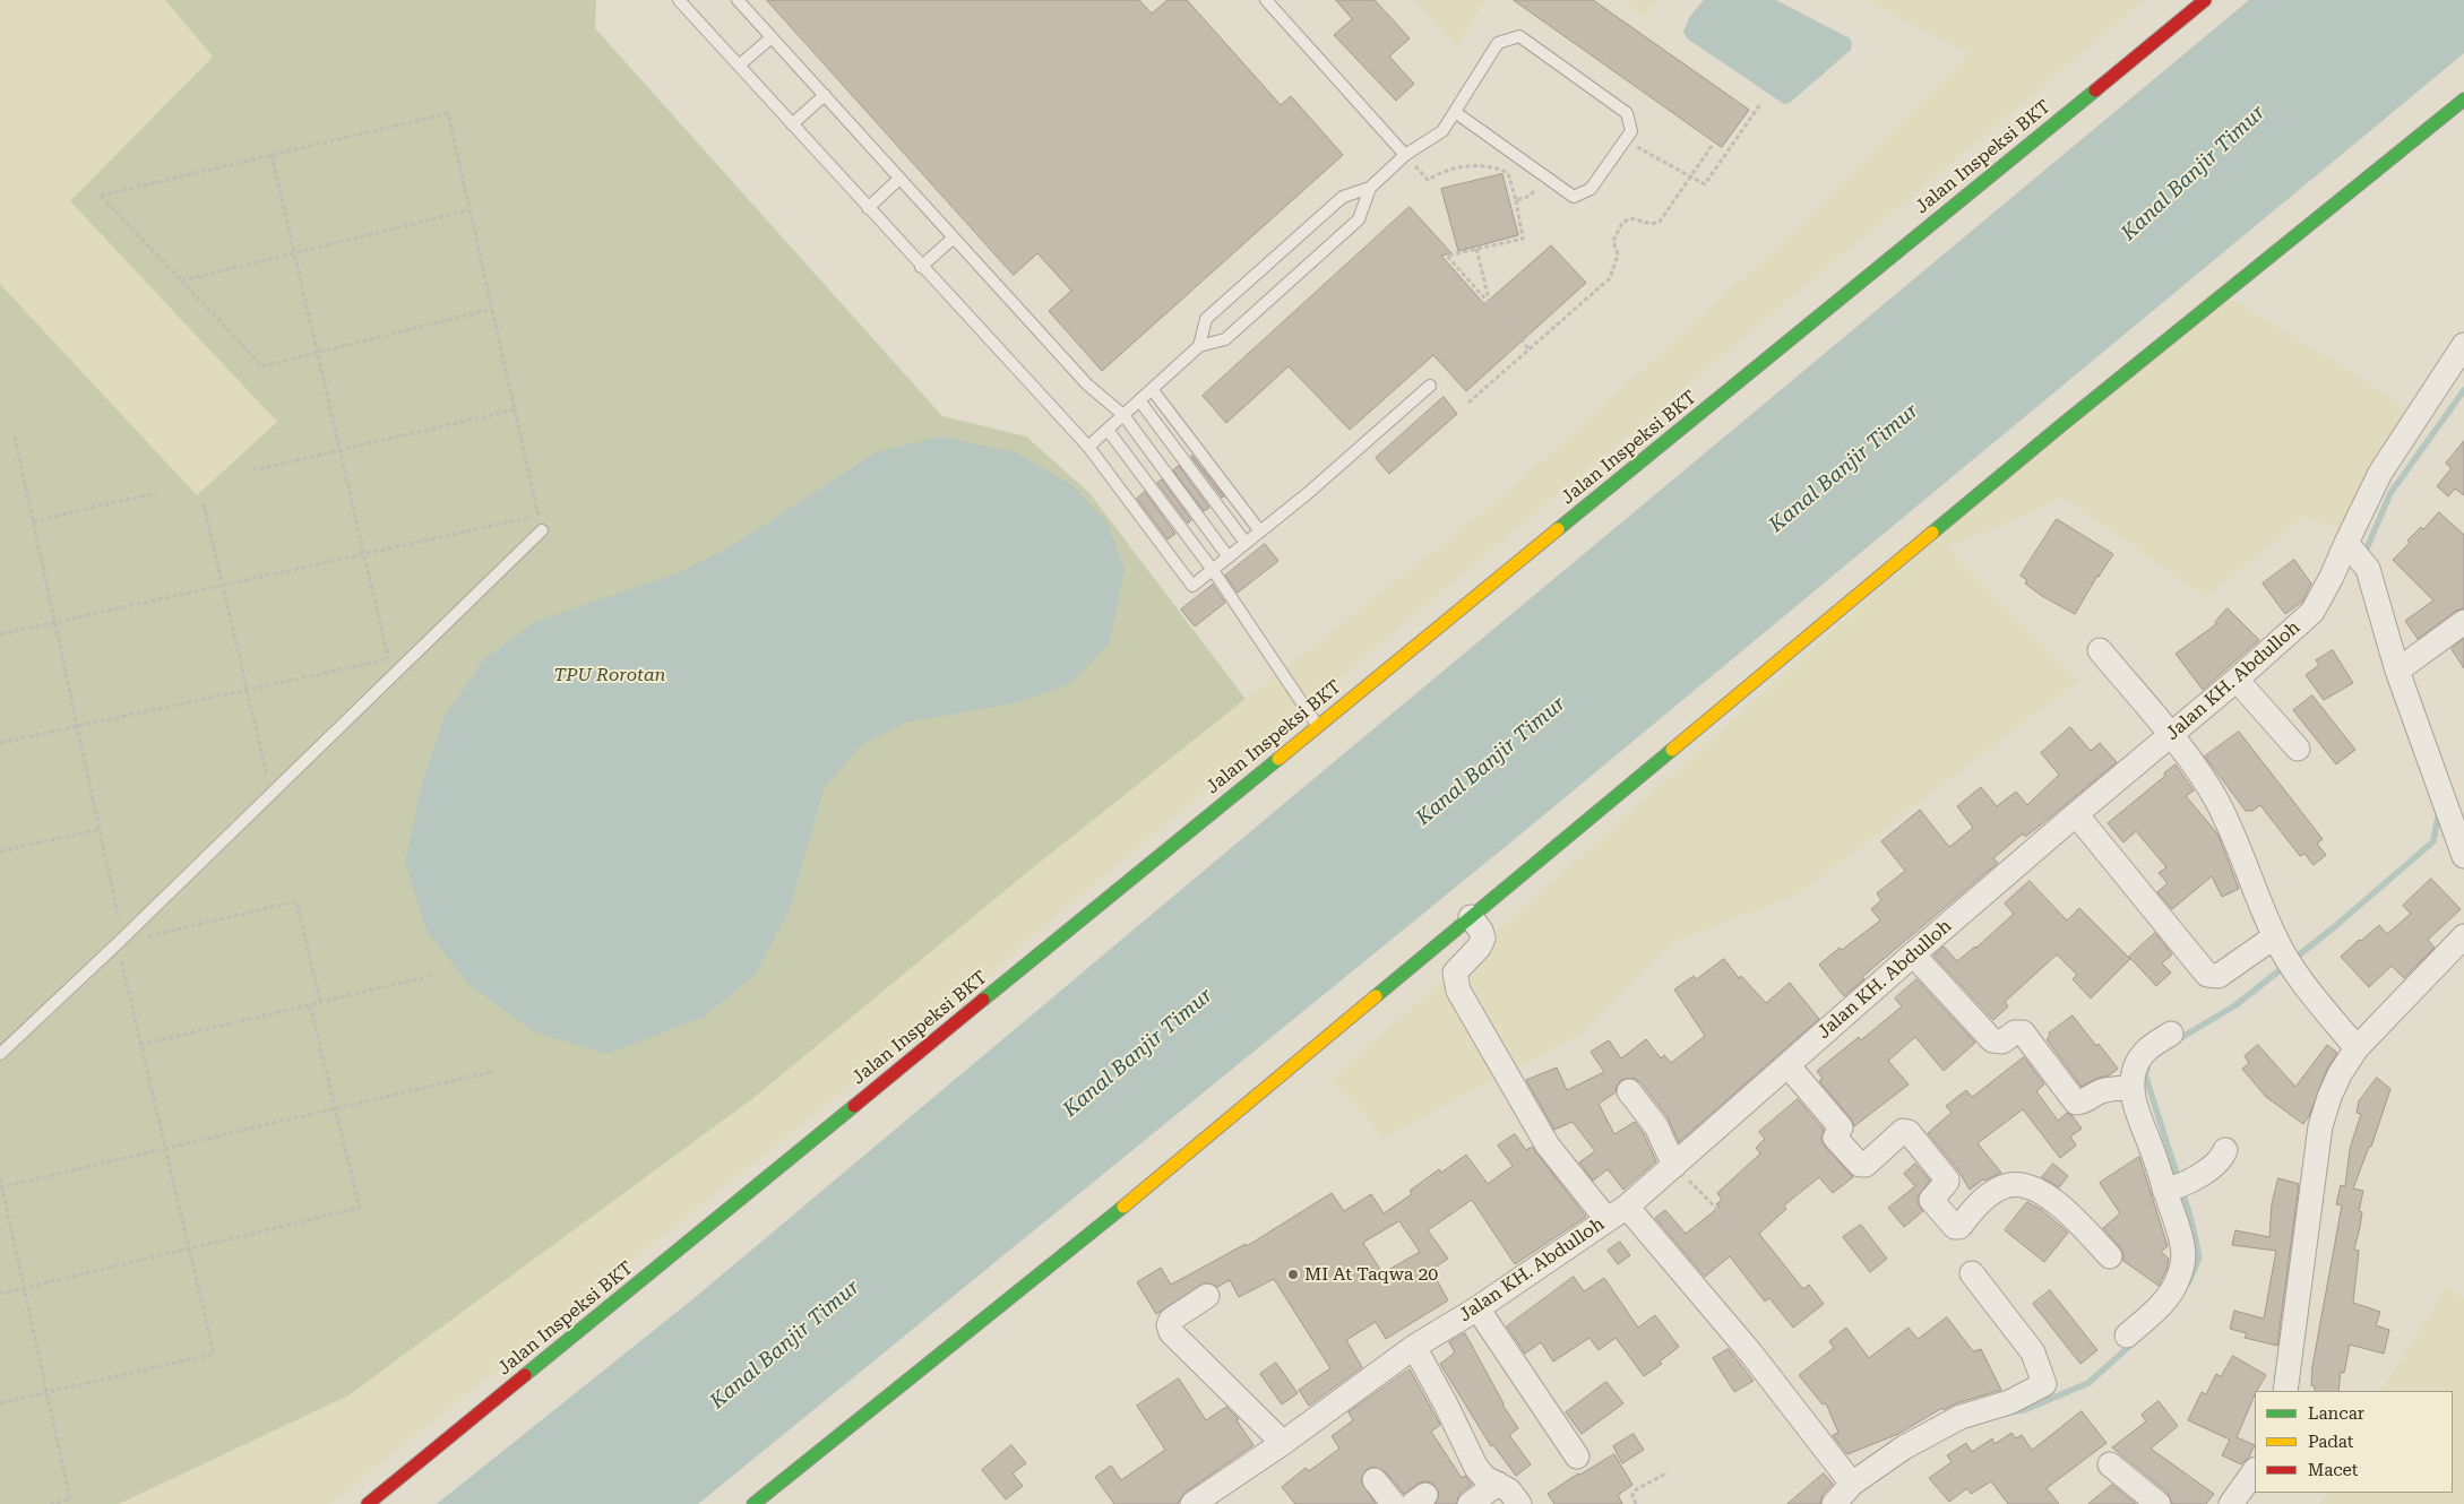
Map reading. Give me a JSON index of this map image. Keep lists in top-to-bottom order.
{
  "streets": {
    "street": ["Jalan Inspeksi BKT", "Jalan KH. Abdulloh"]
  },
  "water": ["Kanal Banjir Timur"],
  "parks": ["TPU Rorotan"],
  "places": ["MI At Taqwa 20"],
  "legend": ["Lancar", "Padat", "Macet"]
}
